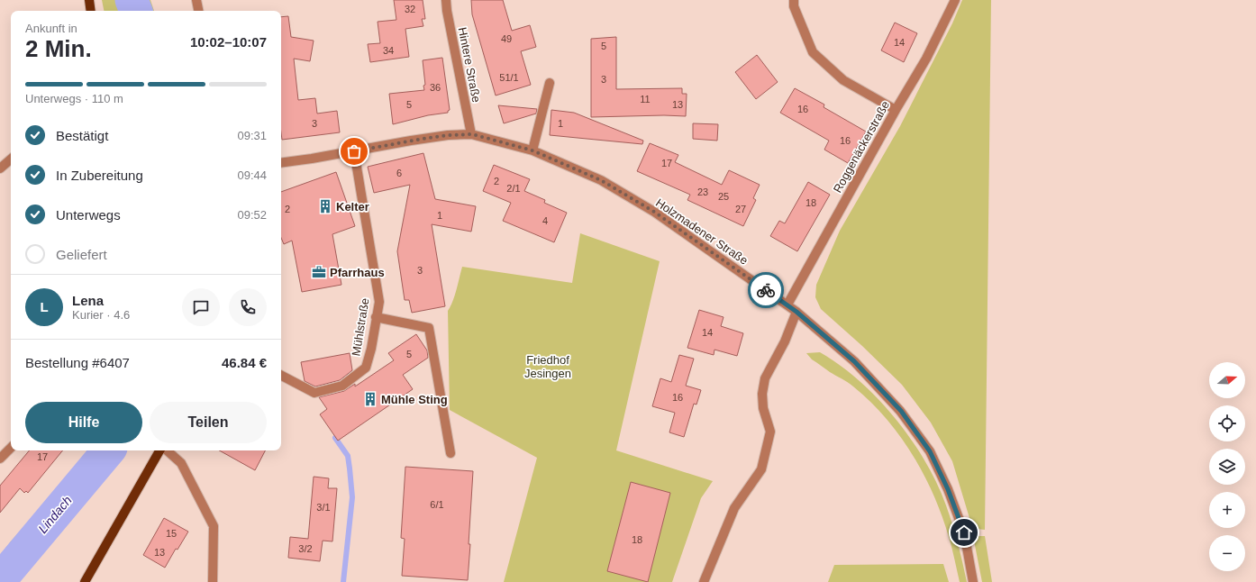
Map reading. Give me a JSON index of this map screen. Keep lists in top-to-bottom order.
{
  "streets": {
    "street": [
      "Hintere Straße",
      "Roggenäckerstraße",
      "Holzmadener Straße",
      "Mühlstraße"
    ]
  },
  "crossings": [
    ["Hintere Straße", "Holzmadener Straße"],
    ["Roggenäckerstraße", "Holzmadener Straße"],
    ["Holzmadener Straße", "Mühlstraße"]
  ],
  "water": ["Lindach"],
  "parks": ["Friedhof Jesingen"],
  "places": {
    "building": ["Kelter", "Mühle Sting"],
    "office": ["Pfarrhaus"]
  },
  "house_numbers": [
    "32",
    "49",
    "14",
    "5",
    "34",
    "51/1",
    "3",
    "36",
    "11",
    "5",
    "13",
    "16",
    "3",
    "1",
    "16",
    "17",
    "6",
    "2",
    "2/1",
    "23",
    "25",
    "18",
    "2",
    "27",
    "1",
    "4",
    "3",
    "14",
    "5",
    "16",
    "17",
    "6/1",
    "3/1",
    "15",
    "18",
    "3/2",
    "13"
  ],
  "north": "right",
  "page": {
    "heading": ["2 Min.", "Ankunft in", "10:02–10:07"],
    "panel": [
      "Lena",
      "Kurier · 4.6",
      "Bestellung #6407",
      "46.84 €"
    ],
    "bar": "Unterwegs · 110 m",
    "list": [
      ["Bestätigt", "09:31"],
      ["In Zubereitung", "09:44"],
      ["Unterwegs", "09:52"],
      "Geliefert"
    ],
    "round": "L",
    "map_buttons": ["+", "−"],
    "buttons": ["Hilfe", "Teilen"]
  }
}
